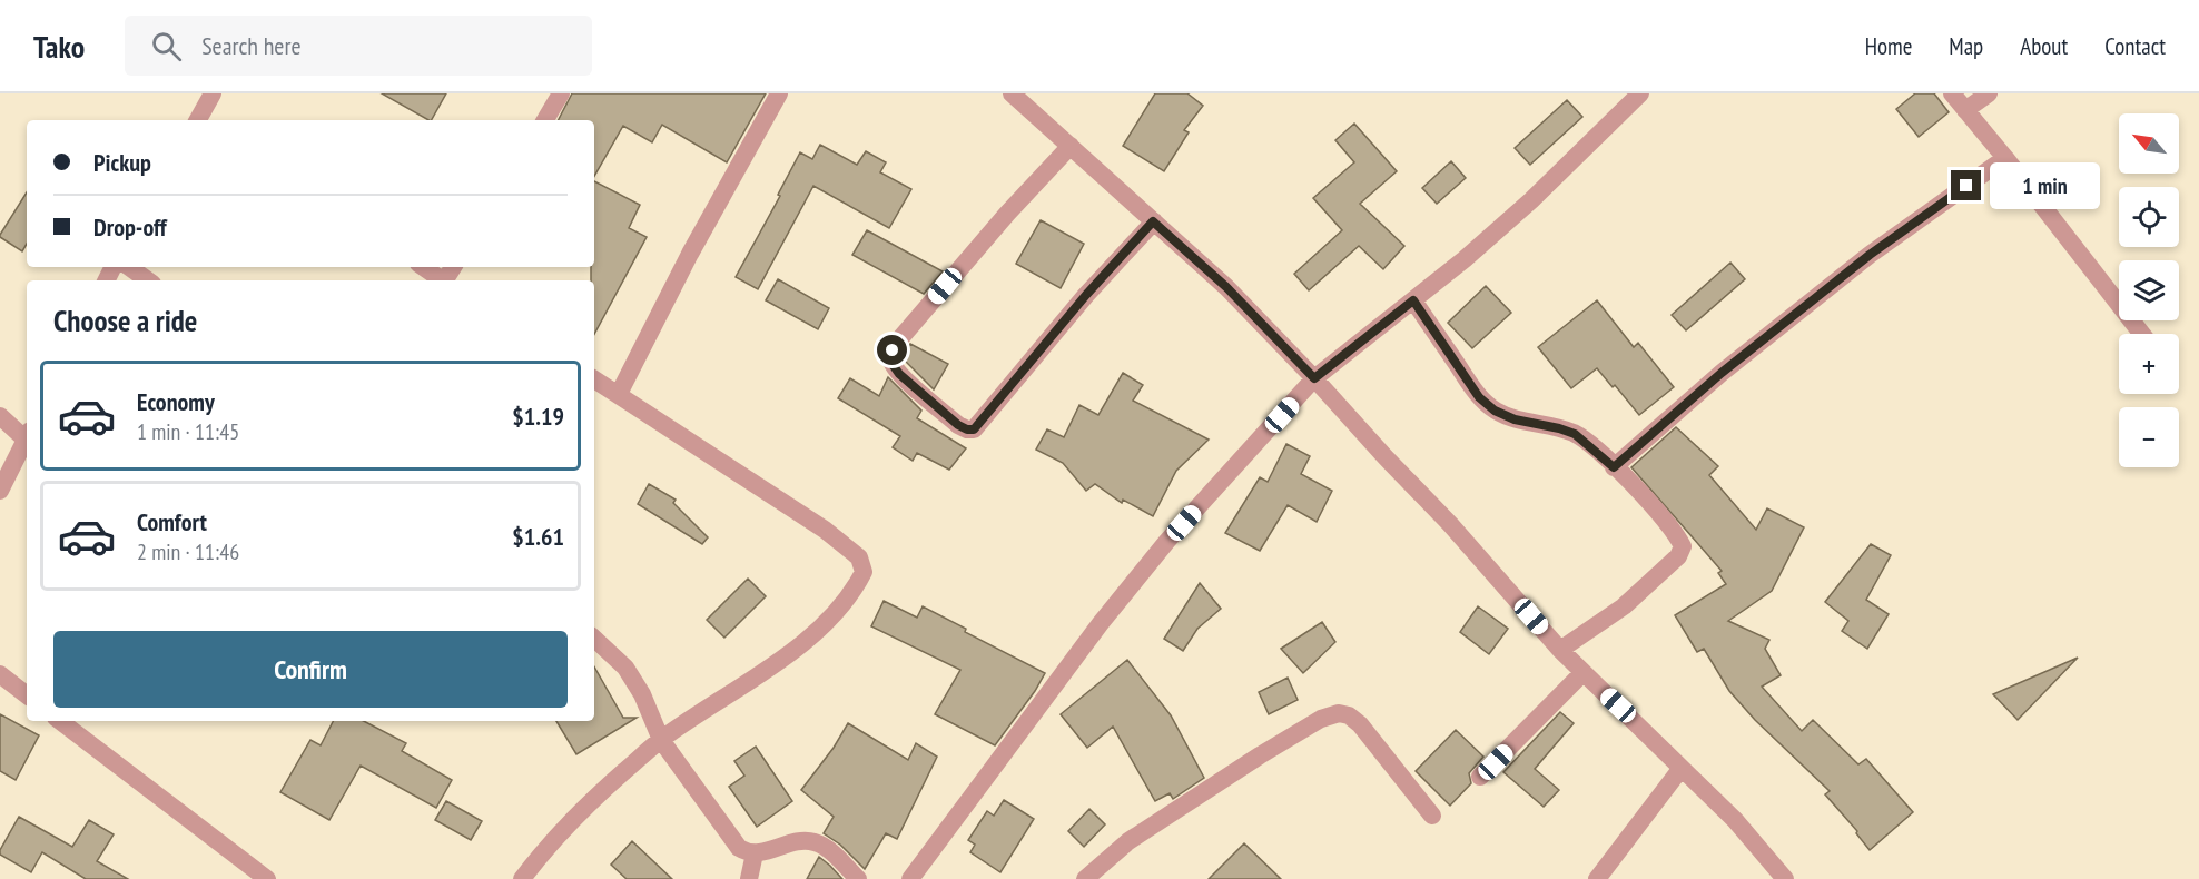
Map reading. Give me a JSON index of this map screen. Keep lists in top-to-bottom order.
{
  "north": "top left",
  "page": {
    "header": "Tako",
    "search": "Search here",
    "nav": [
      "Home",
      "Map",
      "About",
      "Contact"
    ],
    "map_buttons": ["+", "−"],
    "banner": ["Pickup", "Drop-off"],
    "bubble": "1 min",
    "heading": "Choose a ride",
    "list": [
      {
        "name": "Economy",
        "note": "1 min · 11:45",
        "value": "$1.19"
      },
      {
        "name": "Comfort",
        "note": "2 min · 11:46",
        "value": "$1.61"
      }
    ],
    "buttons": "Confirm"
  }
}
